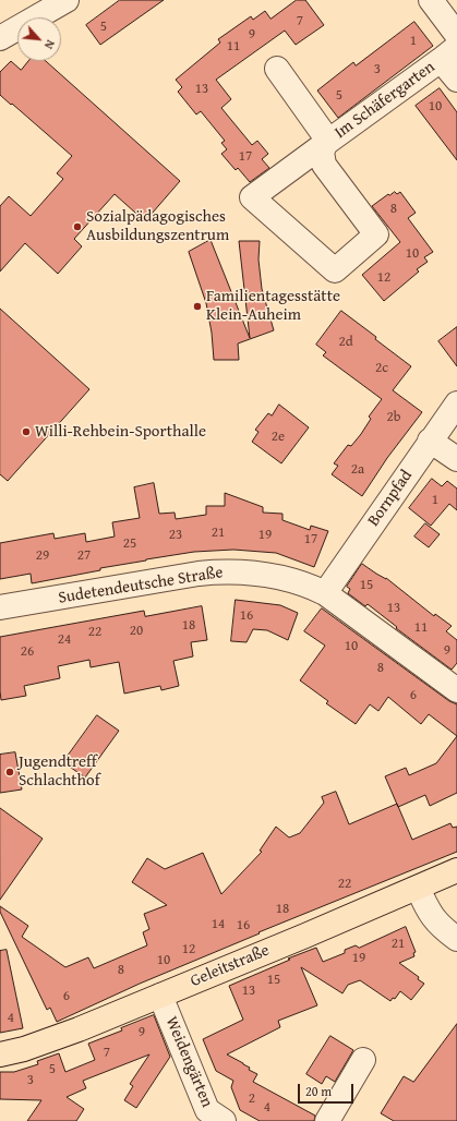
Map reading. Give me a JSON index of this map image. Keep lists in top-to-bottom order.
{
  "streets": {
    "main road": ["Geleitstraße"],
    "street": [
      "Im Schäfergarten",
      "Bornpfad",
      "Sudetendeutsche Straße",
      "Weidengärten"
    ]
  },
  "crossings": [
    ["Bornpfad", "Sudetendeutsche Straße"],
    ["Geleitstraße", "Weidengärten"]
  ],
  "places": [
    "Sozialpädagogisches Ausbildungszentrum",
    "Familientagesstätte Klein-Auheim",
    "Willi-Rehbein-Sporthalle",
    "Jugendtreff Schlachthof"
  ],
  "house_numbers": [
    "7",
    "5",
    "9",
    "1",
    "11",
    "3",
    "13",
    "5",
    "10",
    "17",
    "8",
    "10",
    "12",
    "2d",
    "2c",
    "2b",
    "2e",
    "2a",
    "1",
    "21",
    "23",
    "19",
    "17",
    "25",
    "29",
    "27",
    "15",
    "13",
    "16",
    "18",
    "11",
    "20",
    "22",
    "24",
    "10",
    "9",
    "26",
    "8",
    "6",
    "22",
    "18",
    "14",
    "16",
    "21",
    "12",
    "19",
    "10",
    "8",
    "15",
    "13",
    "6",
    "4",
    "9",
    "7",
    "5",
    "3",
    "2",
    "4"
  ],
  "scale_bar": "20 m",
  "north": "bottom right"
}
